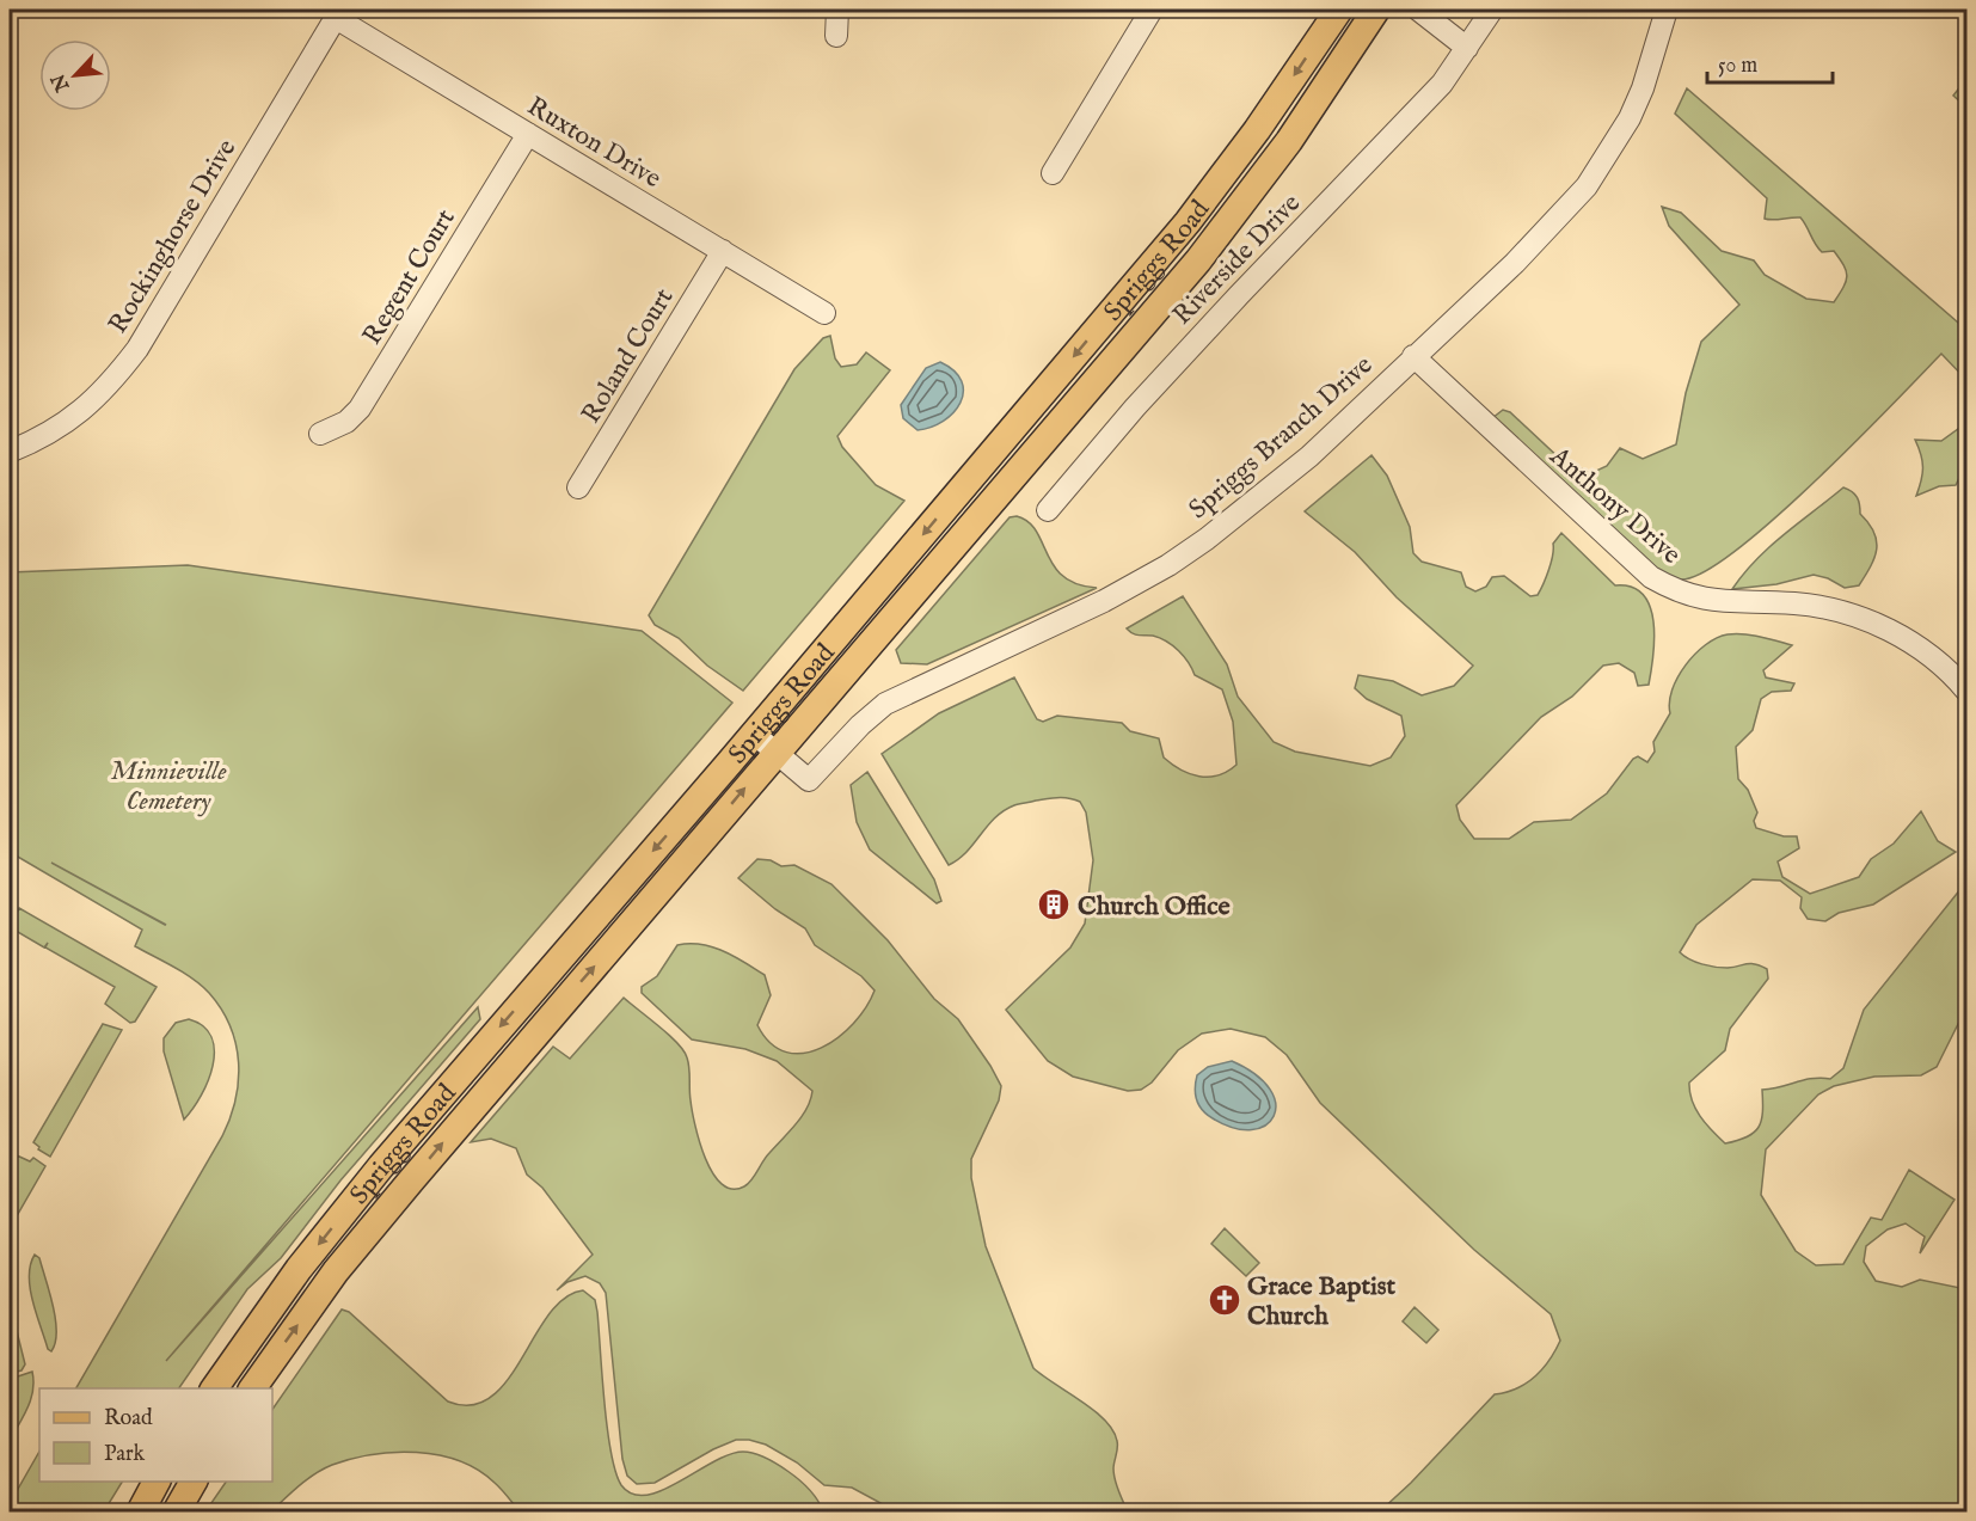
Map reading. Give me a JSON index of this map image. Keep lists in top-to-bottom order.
{
  "streets": {
    "main road": ["Spriggs Road"],
    "street": [
      "Ruxton Drive",
      "Rockinghorse Drive",
      "Riverside Drive",
      "Regent Court",
      "Roland Court",
      "Spriggs Branch Drive",
      "Anthony Drive"
    ]
  },
  "crossings": [
    ["Ruxton Drive", "Rockinghorse Drive"],
    ["Ruxton Drive", "Regent Court"],
    ["Ruxton Drive", "Roland Court"],
    ["Spriggs Road", "Spriggs Branch Drive"],
    ["Spriggs Branch Drive", "Anthony Drive"]
  ],
  "parks": ["Minnieville Cemetery"],
  "places": {
    "building": ["Church Office"],
    "church": ["Grace Baptist Church"]
  },
  "legend": ["Road", "Park"],
  "scale_bar": "50 m",
  "north": "bottom left"
}
